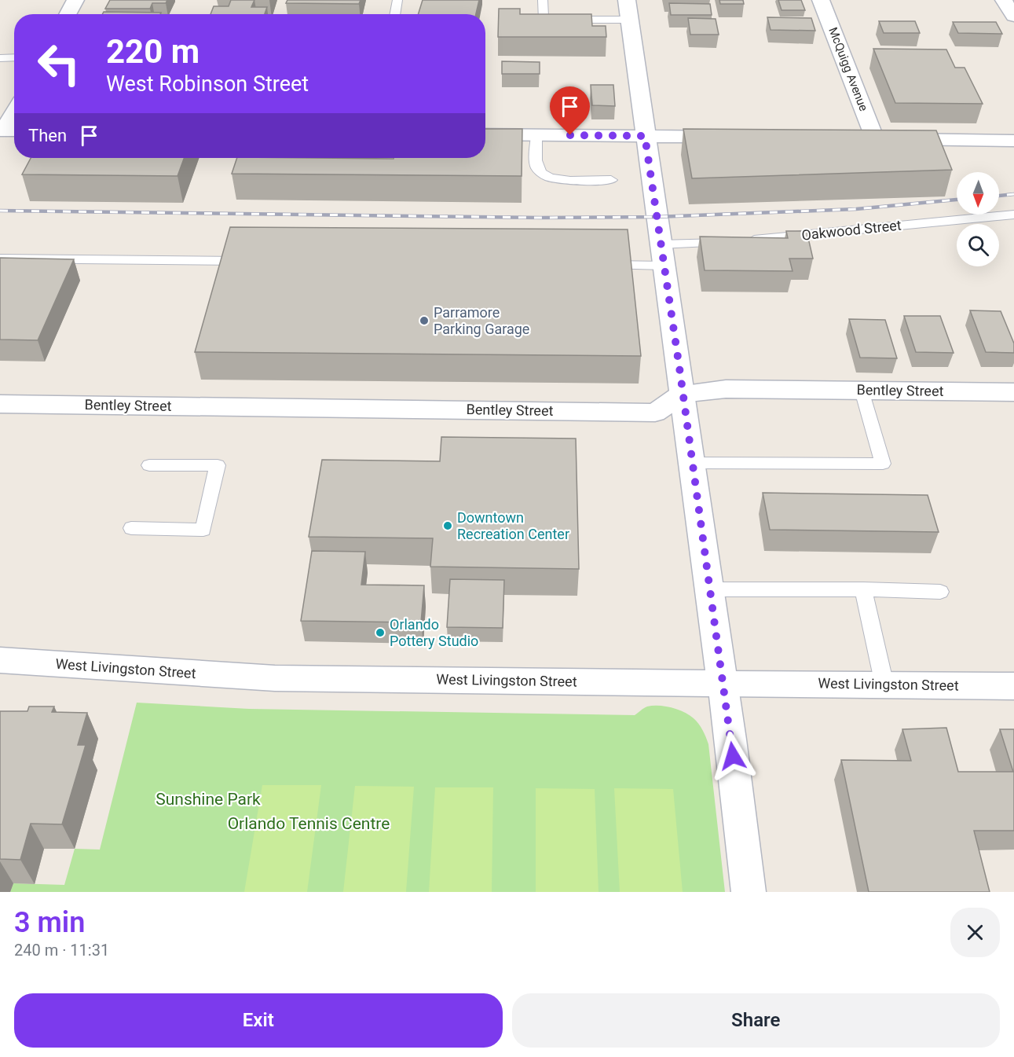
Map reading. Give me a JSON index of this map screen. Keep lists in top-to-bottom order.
{
  "streets": {
    "street": ["McQuigg Avenue", "Bentley Street", "West Livingston Street"],
    "lane": ["Oakwood Street"]
  },
  "parks": ["Sunshine Park", "Orlando Tennis Centre"],
  "places": ["Parramore Parking Garage", "Downtown Recreation Center", "Orlando Pottery Studio"],
  "north": "bottom",
  "page": {
    "turn": ["220 m", "West Robinson Street"],
    "then": "Then",
    "heading": ["3 min", "240 m · 11:31"],
    "buttons": ["Exit", "Share"]
  }
}
